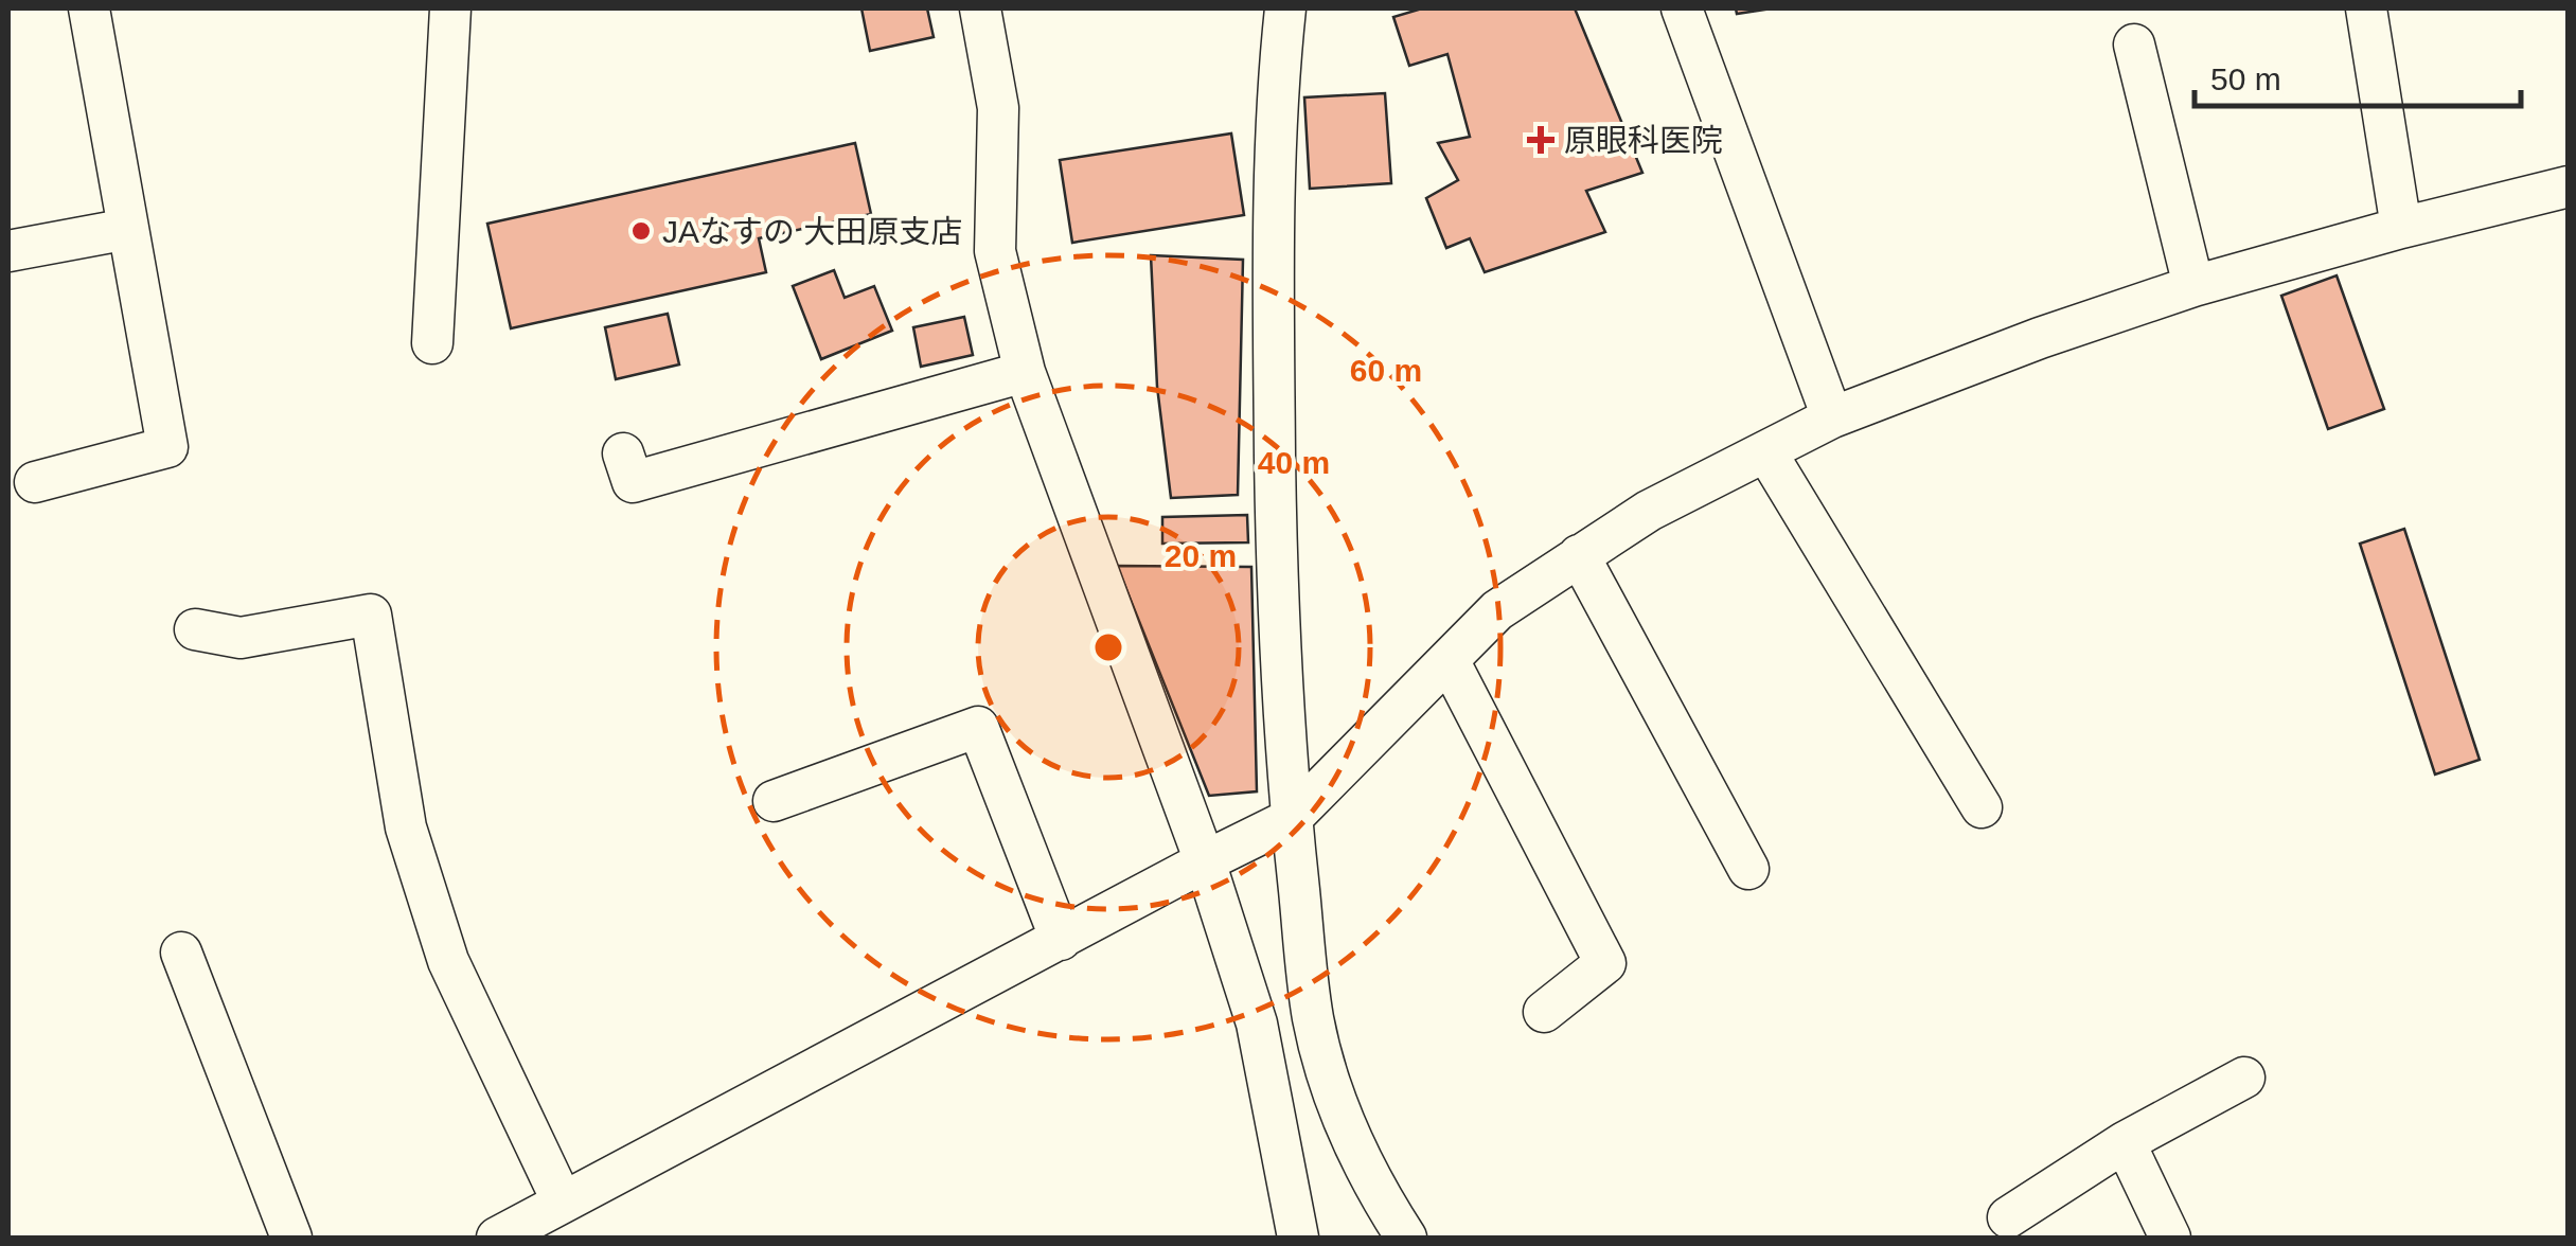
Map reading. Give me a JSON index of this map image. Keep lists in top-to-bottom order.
{
  "places": {
    "health": ["原眼科医院"],
    "other": ["JAなすの 大田原支店"]
  },
  "scale_bar": "50 m",
  "rings": ["60 m", "40 m", "20 m"]
}
